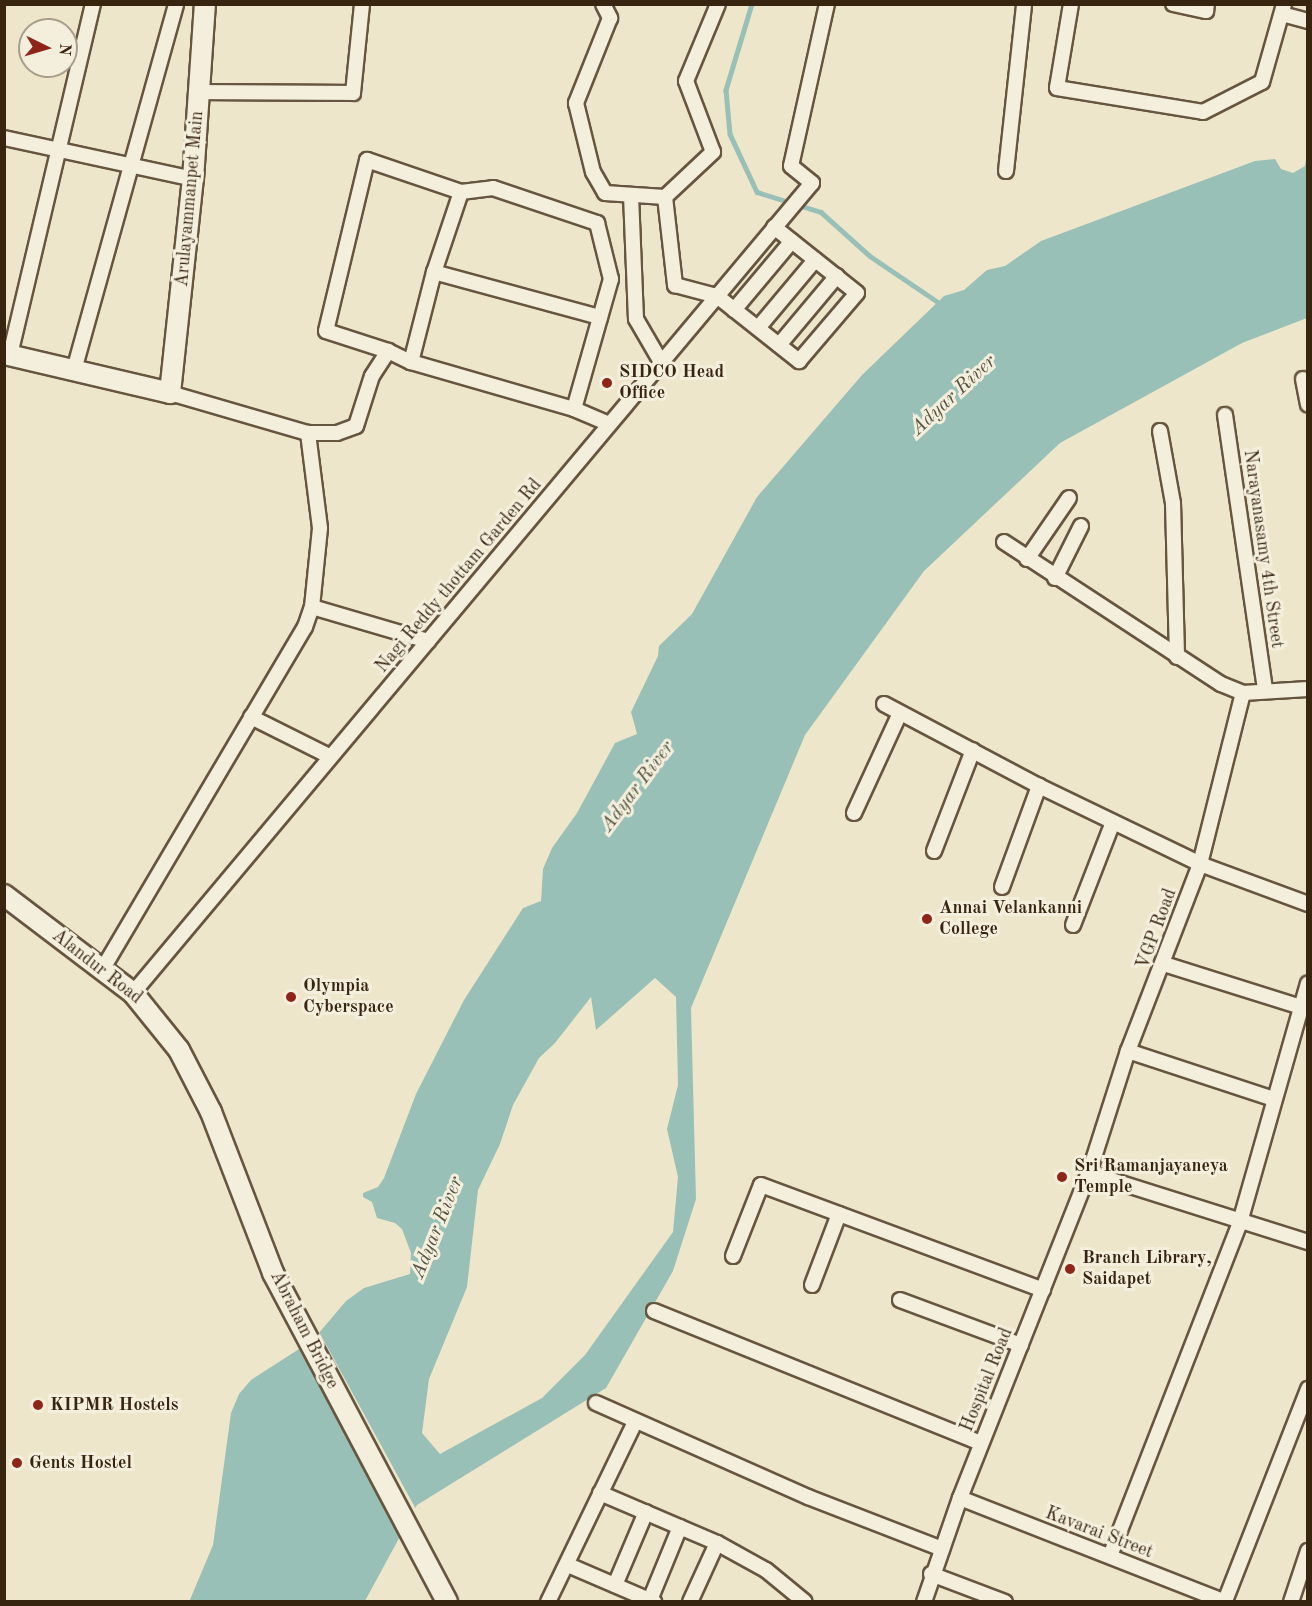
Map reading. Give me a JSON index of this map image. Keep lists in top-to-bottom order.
{
  "streets": {
    "main road": ["Arulayammanpet Main", "Alandur Road", "Abraham Bridge"],
    "street": [
      "Narayanasamy 4th Street",
      "Nagi Reddy thottam Garden Rd",
      "VGP Road",
      "Hospital Road",
      "Kavarai Street"
    ]
  },
  "crossings": [
    ["Nagi Reddy thottam Garden Rd", "Alandur Road"],
    ["VGP Road", "Hospital Road"],
    ["Alandur Road", "Abraham Bridge"],
    ["Hospital Road", "Kavarai Street"]
  ],
  "water": ["Adyar River"],
  "places": [
    "SIDCO Head Office",
    "Annai Velankanni College",
    "Olympia Cyberspace",
    "Sri Ramanjayaneya Temple",
    "Branch Library, Saidapet",
    "KIPMR Hostels",
    "Gents Hostel"
  ],
  "north": "right"
}
